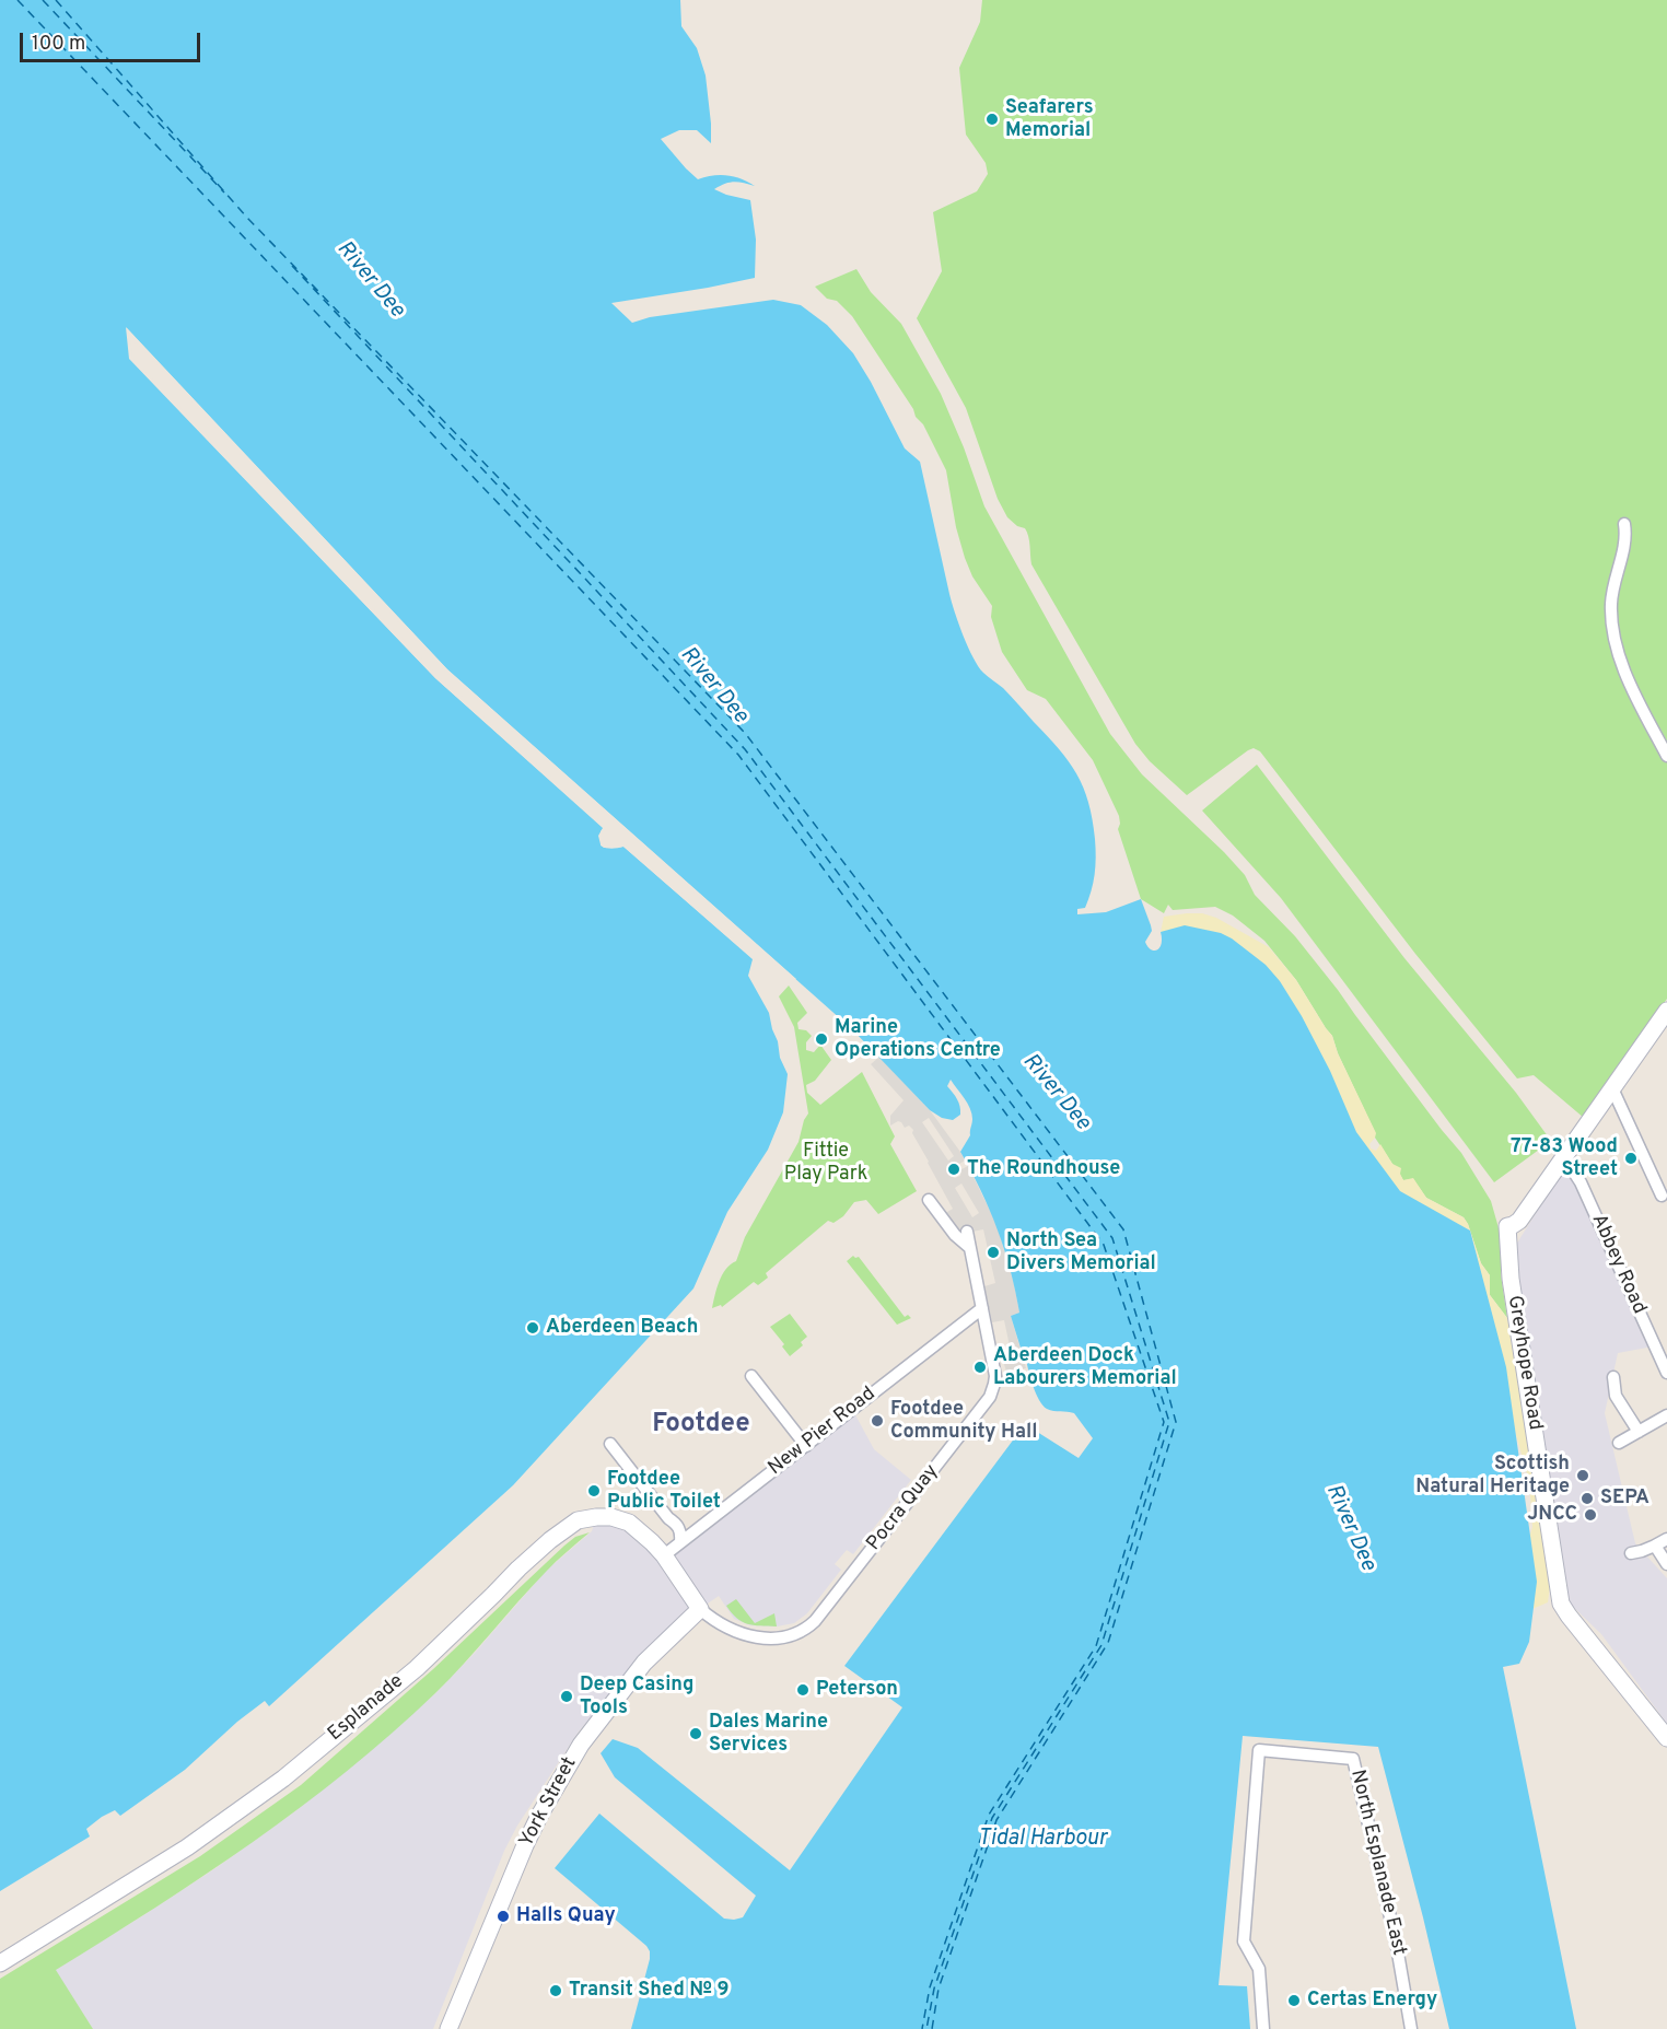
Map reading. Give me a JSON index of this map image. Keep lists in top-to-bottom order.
{
  "streets": {
    "street": [
      "Abbey Road",
      "Greyhope Road",
      "New Pier Road",
      "Pocra Quay",
      "Esplanade",
      "York Street",
      "North Esplanade East"
    ]
  },
  "crossings": [
    ["Abbey Road", "Greyhope Road"],
    ["New Pier Road", "Pocra Quay"],
    ["New Pier Road", "Esplanade"],
    ["Pocra Quay", "Esplanade"],
    ["Pocra Quay", "York Street"],
    ["Esplanade", "York Street"]
  ],
  "districts": ["Footdee"],
  "water": ["River Dee", "Tidal Harbour"],
  "parks": ["Fittie Play Park"],
  "places": [
    "Seafarers Memorial",
    "Marine Operations Centre",
    "77-83 Wood Street",
    "The Roundhouse",
    "North Sea Divers Memorial",
    "Aberdeen Beach",
    "Aberdeen Dock Labourers Memorial",
    "Footdee Community Hall",
    "Scottish Natural Heritage",
    "Footdee Public Toilet",
    "SEPA",
    "JNCC",
    "Peterson",
    "Deep Casing Tools",
    "Dales Marine Services",
    "Halls Quay",
    "Transit Shed № 9",
    "Certas Energy"
  ],
  "scale_bar": "100 m"
}
